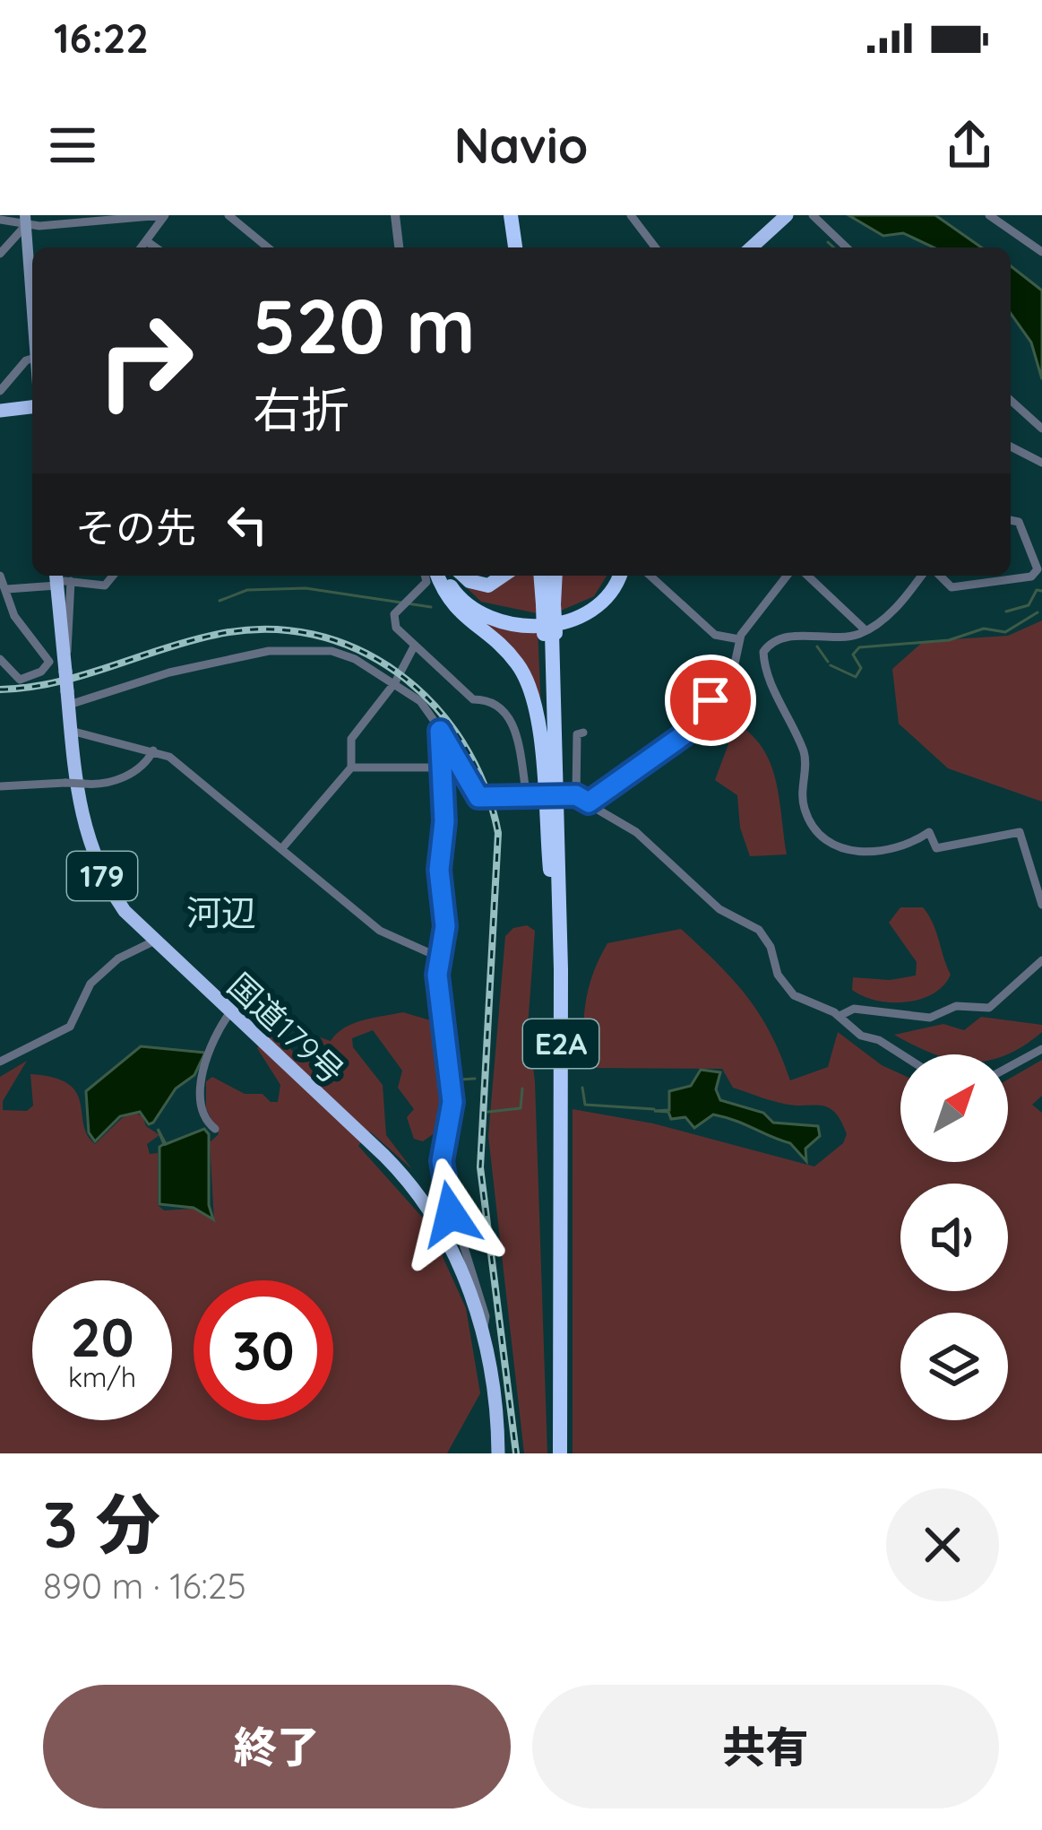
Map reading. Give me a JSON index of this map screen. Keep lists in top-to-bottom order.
{
  "streets": {
    "highway": ["179", "国道179号", "E2A"]
  },
  "districts": ["河辺"],
  "north": "top right",
  "page": {
    "status": "16:22",
    "header": "Navio",
    "turn": ["520 m", "右折"],
    "then": "その先",
    "speed": "20 km/h",
    "limit": "30",
    "heading": ["3 分", "890 m · 16:25"],
    "buttons": ["終了", "共有"]
  }
}
